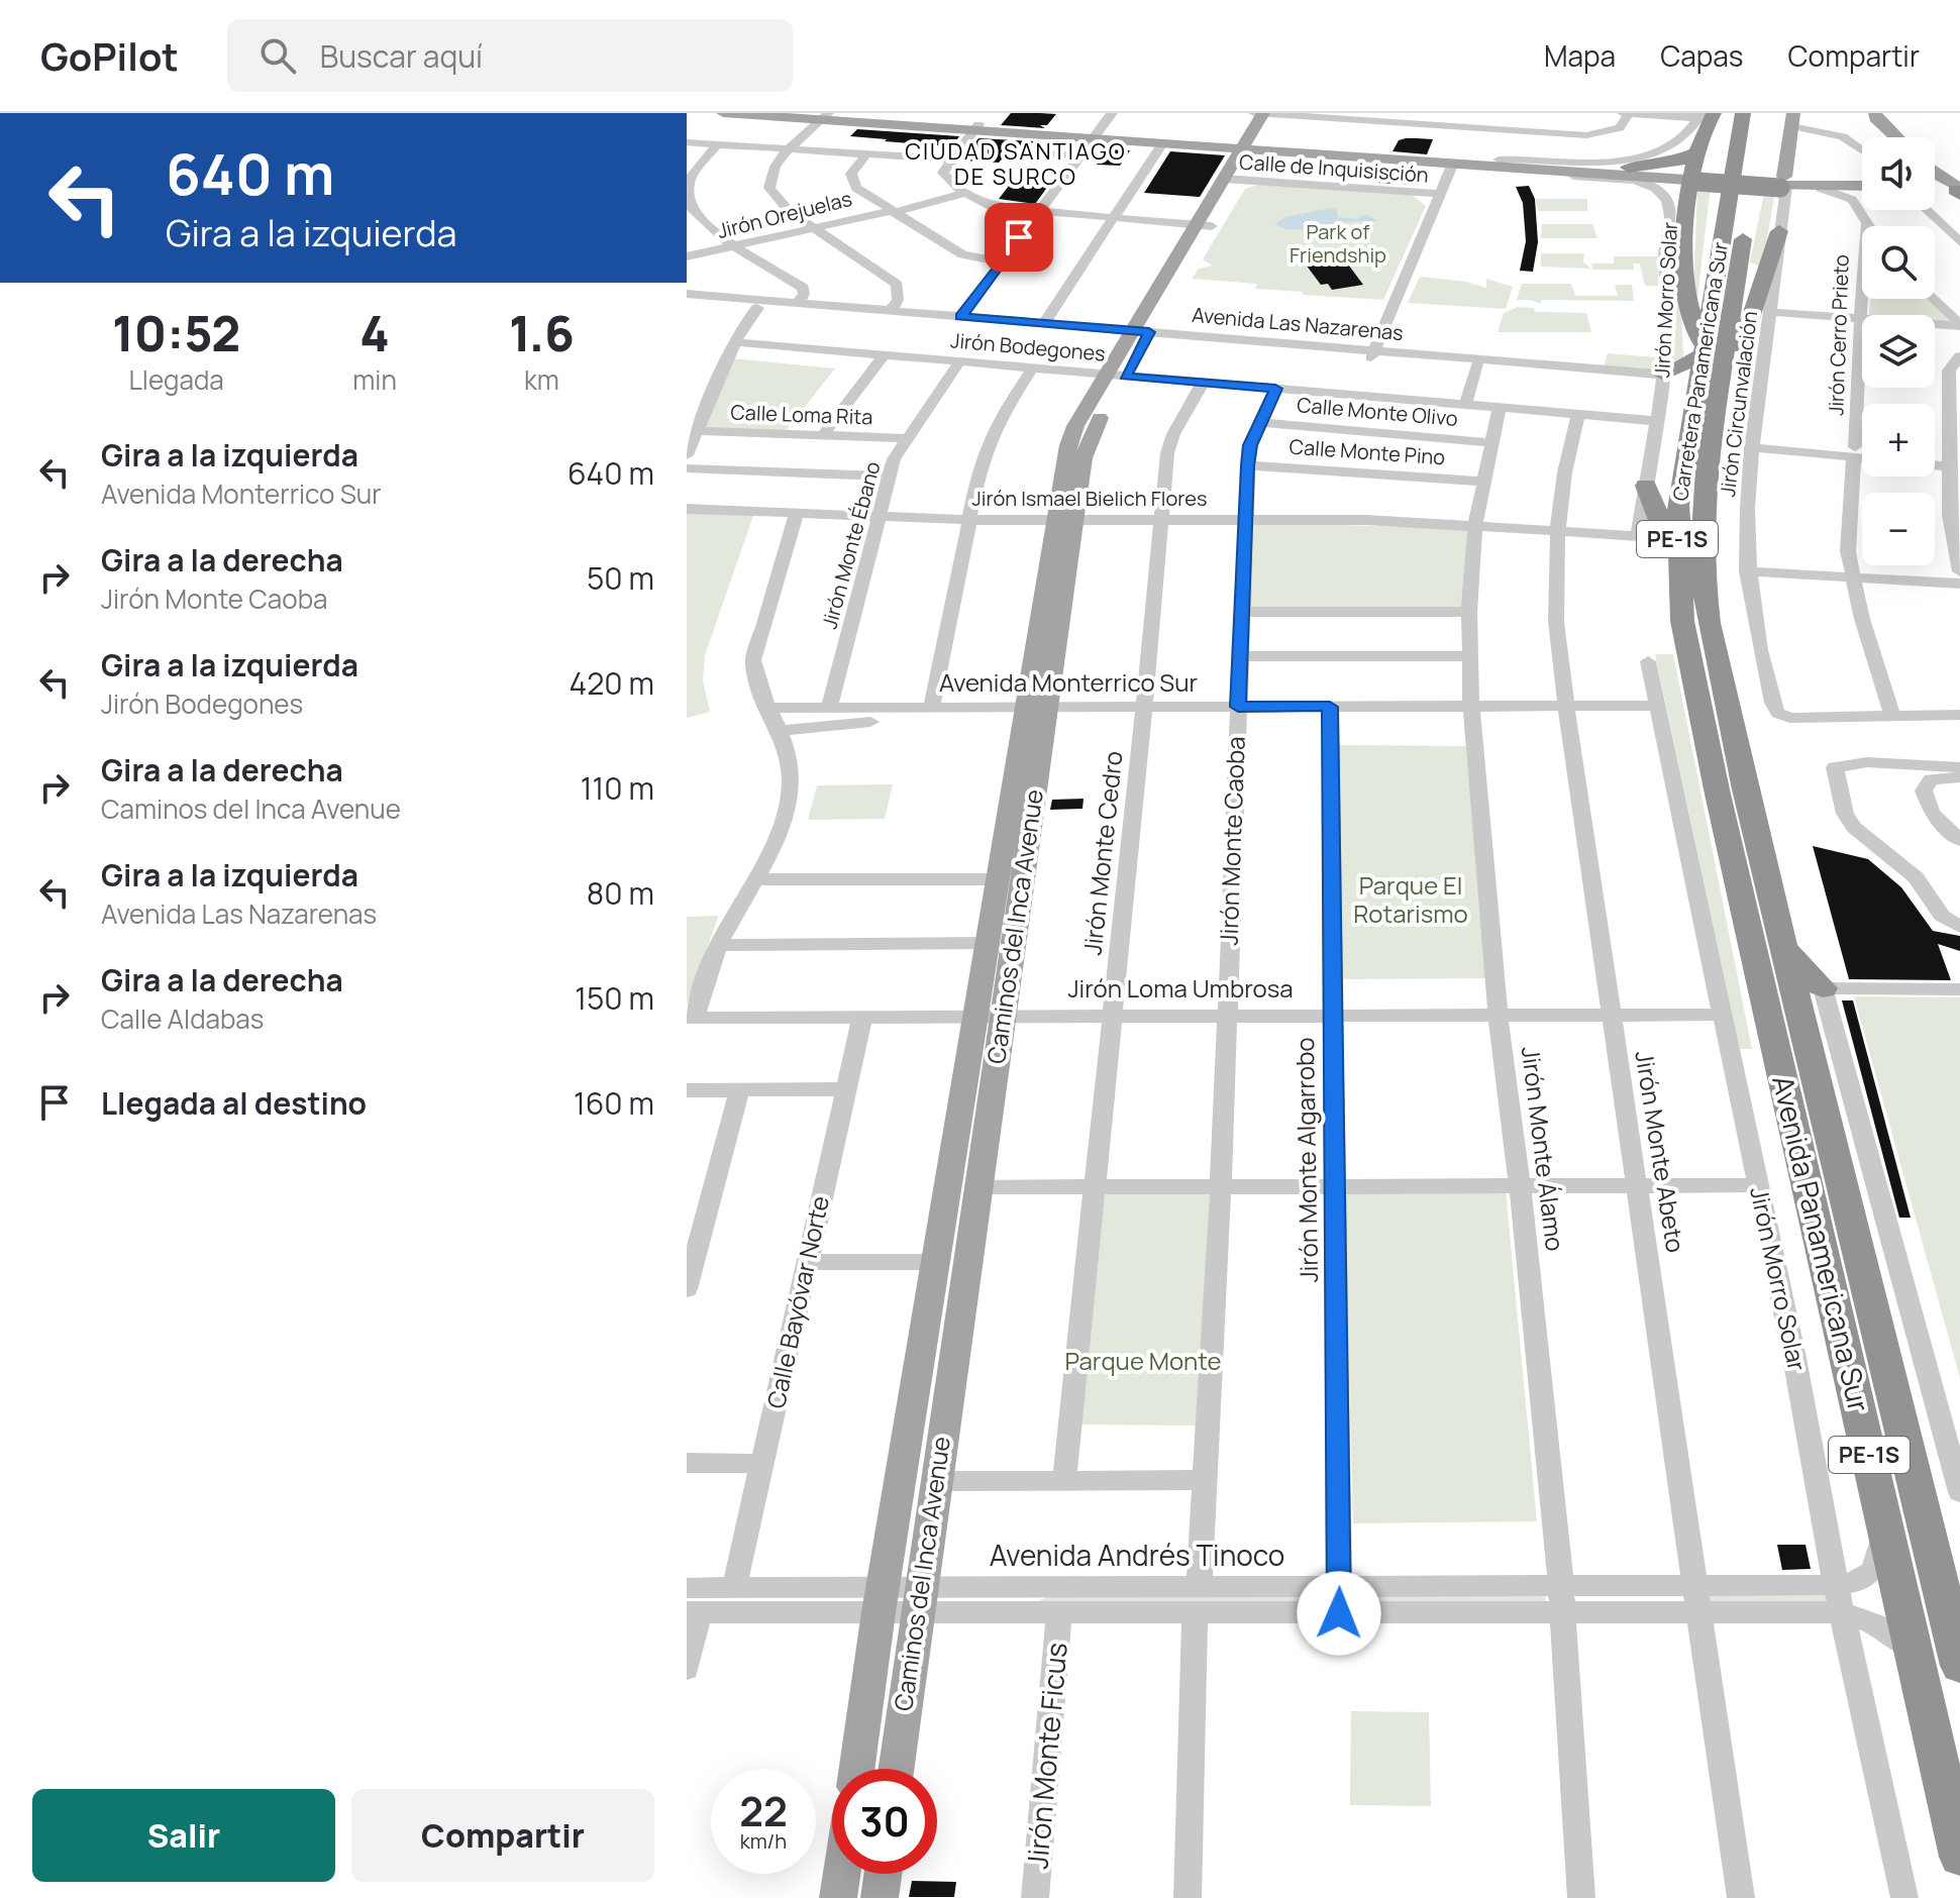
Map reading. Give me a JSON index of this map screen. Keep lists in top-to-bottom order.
{
  "streets": {
    "highway": ["Carretera Panamericana Sur", "PE-1S", "Avenida Panamericana Sur"],
    "main road": ["Caminos del Inca Avenue"],
    "street": [
      "Calle de Inquisisción",
      "Jirón Orejuelas",
      "Jirón Morro Solar",
      "Avenida Las Nazarenas",
      "Jirón Cerro Prieto",
      "Jirón Bodegones",
      "Jirón Circunvalación",
      "Calle Monte Olivo",
      "Calle Loma Rita",
      "Calle Monte Pino",
      "Jirón Ismael Bielich Flores",
      "Jirón Monte Ébano",
      "Avenida Monterrico Sur",
      "Jirón Monte Caoba",
      "Jirón Monte Cedro",
      "Jirón Loma Umbrosa",
      "Jirón Monte Álamo",
      "Jirón Monte Abeto",
      "Jirón Monte Algarrobo",
      "Calle Bayóvar Norte",
      "Avenida Andrés Tinoco",
      "Jirón Monte Ficus"
    ]
  },
  "crossings": [
    ["Calle de Inquisisción", "Caminos del Inca Avenue"],
    ["Jirón Morro Solar", "Avenida Las Nazarenas"],
    ["Jirón Morro Solar", "Jirón Bodegones"],
    ["Jirón Morro Solar", "Jirón Ismael Bielich Flores"],
    ["Jirón Morro Solar", "Avenida Monterrico Sur"],
    ["Jirón Morro Solar", "Jirón Loma Umbrosa"],
    ["Jirón Morro Solar", "Avenida Andrés Tinoco"],
    ["Avenida Las Nazarenas", "Caminos del Inca Avenue"],
    ["Jirón Cerro Prieto", "Jirón Circunvalación"],
    ["Jirón Bodegones", "Jirón Monte Ébano"],
    ["Jirón Bodegones", "Jirón Monte Caoba"],
    ["Jirón Bodegones", "Jirón Monte Cedro"],
    ["Jirón Bodegones", "Caminos del Inca Avenue"],
    ["Jirón Bodegones", "Jirón Monte Álamo"],
    ["Jirón Bodegones", "Jirón Monte Abeto"],
    ["Carretera Panamericana Sur", "Avenida Panamericana Sur"],
    ["Calle Monte Olivo", "Jirón Monte Caoba"],
    ["Calle Monte Olivo", "Jirón Monte Álamo"],
    ["Calle Loma Rita", "Jirón Monte Ébano"],
    ["Calle Monte Pino", "Jirón Monte Caoba"],
    ["Calle Monte Pino", "Jirón Monte Álamo"],
    ["Jirón Ismael Bielich Flores", "Jirón Monte Ébano"],
    ["Jirón Ismael Bielich Flores", "Jirón Monte Caoba"],
    ["Jirón Ismael Bielich Flores", "Jirón Monte Cedro"],
    ["Jirón Ismael Bielich Flores", "Caminos del Inca Avenue"],
    ["Jirón Ismael Bielich Flores", "Jirón Monte Álamo"],
    ["Jirón Ismael Bielich Flores", "Jirón Monte Abeto"],
    ["Jirón Monte Ébano", "Avenida Monterrico Sur"],
    ["Avenida Monterrico Sur", "Jirón Monte Caoba"],
    ["Avenida Monterrico Sur", "Jirón Monte Cedro"],
    ["Avenida Monterrico Sur", "Caminos del Inca Avenue"],
    ["Avenida Monterrico Sur", "Jirón Monte Álamo"],
    ["Avenida Monterrico Sur", "Jirón Monte Abeto"],
    ["Avenida Monterrico Sur", "Jirón Monte Algarrobo"],
    ["Jirón Monte Caoba", "Jirón Loma Umbrosa"],
    ["Jirón Monte Caoba", "Avenida Andrés Tinoco"],
    ["Jirón Monte Cedro", "Jirón Loma Umbrosa"],
    ["Caminos del Inca Avenue", "Jirón Loma Umbrosa"],
    ["Caminos del Inca Avenue", "Avenida Andrés Tinoco"],
    ["Jirón Loma Umbrosa", "Jirón Monte Álamo"],
    ["Jirón Loma Umbrosa", "Jirón Monte Abeto"],
    ["Jirón Loma Umbrosa", "Jirón Monte Algarrobo"],
    ["Jirón Loma Umbrosa", "Calle Bayóvar Norte"],
    ["Jirón Monte Álamo", "Avenida Andrés Tinoco"],
    ["Jirón Monte Abeto", "Avenida Andrés Tinoco"],
    ["Jirón Monte Algarrobo", "Avenida Andrés Tinoco"],
    ["Avenida Panamericana Sur", "Avenida Andrés Tinoco"],
    ["Calle Bayóvar Norte", "Avenida Andrés Tinoco"],
    ["Avenida Andrés Tinoco", "Jirón Monte Ficus"]
  ],
  "districts": ["CIUDAD SANTIAGO DE SURCO"],
  "parks": ["Park of Friendship", "Parque El Rotarismo", "Parque Monte"],
  "page": {
    "header": "GoPilot",
    "search": "Buscar aquí",
    "nav": ["Mapa", "Capas", "Compartir"],
    "turn": ["640 m", "Gira a la izquierda"],
    "map_buttons": ["+", "−"],
    "eta": [
      "10:52",
      "Llegada",
      "4",
      "min",
      "1.6",
      "km"
    ],
    "list": [
      {
        "name": "Gira a la izquierda",
        "note": "Avenida Monterrico Sur",
        "value": "640 m"
      },
      {
        "name": "Gira a la derecha",
        "note": "Jirón Monte Caoba",
        "value": "50 m"
      },
      {
        "name": "Gira a la izquierda",
        "note": "Jirón Bodegones",
        "value": "420 m"
      },
      {
        "name": "Gira a la derecha",
        "note": "Caminos del Inca Avenue",
        "value": "110 m"
      },
      {
        "name": "Gira a la izquierda",
        "note": "Avenida Las Nazarenas",
        "value": "80 m"
      },
      {
        "name": "Gira a la derecha",
        "note": "Calle Aldabas",
        "value": "150 m"
      },
      {
        "name": "Llegada al destino",
        "value": "160 m"
      }
    ],
    "speed": "22 km/h",
    "limit": "30",
    "buttons": ["Salir", "Compartir"]
  }
}
